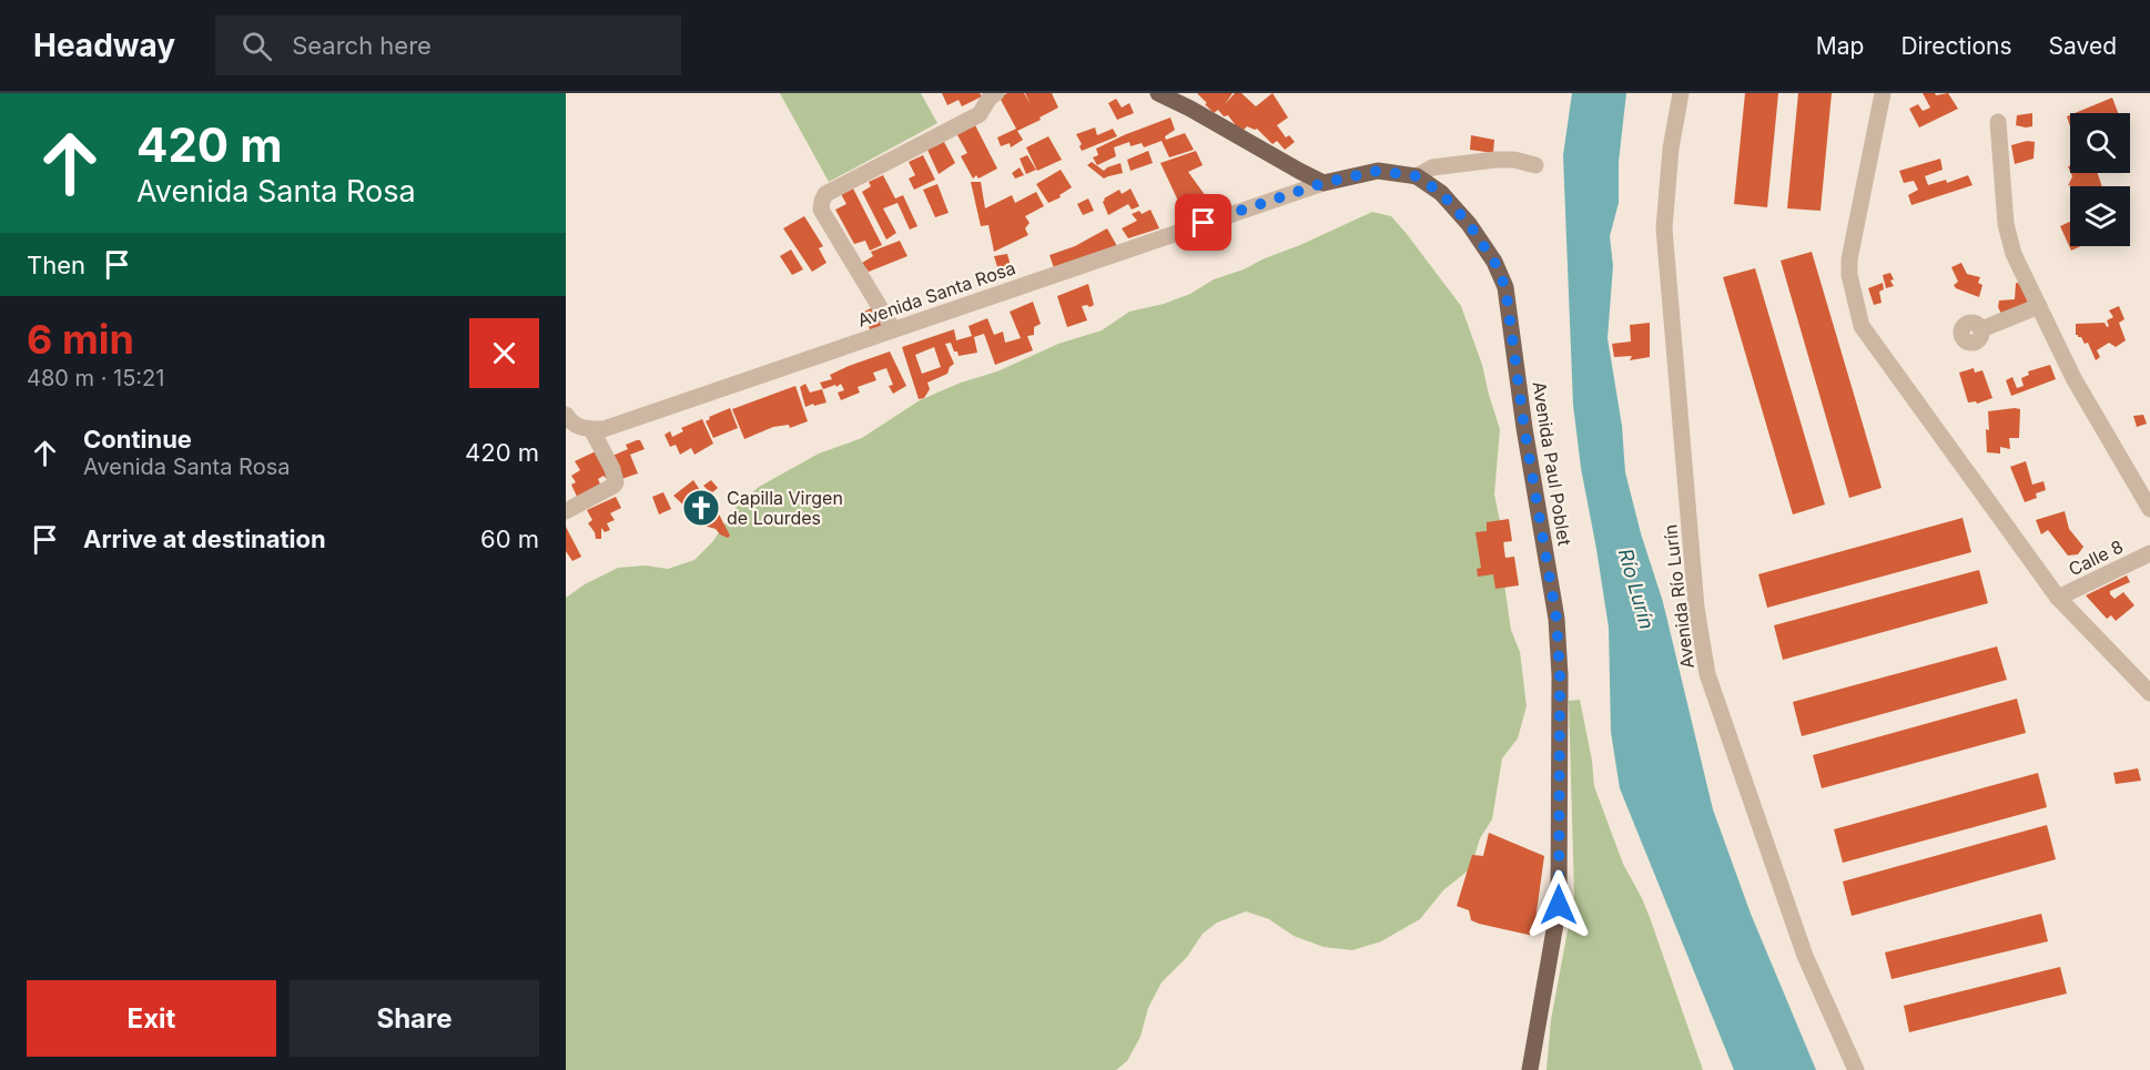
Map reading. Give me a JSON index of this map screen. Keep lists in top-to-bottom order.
{
  "streets": {
    "main road": ["Avenida Paul Poblet"],
    "street": ["Avenida Santa Rosa", "Calle 8", "Avenida Río Lurín"]
  },
  "crossings": [
    ["Avenida Santa Rosa", "Avenida Paul Poblet"]
  ],
  "water": ["Río Lurín"],
  "places": {
    "church": ["Capilla Virgen de Lourdes"]
  },
  "page": {
    "header": "Headway",
    "search": "Search here",
    "nav": ["Map", "Directions", "Saved"],
    "turn": ["420 m", "Avenida Santa Rosa"],
    "then": "Then",
    "heading": ["6 min", "480 m · 15:21"],
    "list": [
      {
        "name": "Continue",
        "note": "Avenida Santa Rosa",
        "value": "420 m"
      },
      {
        "name": "Arrive at destination",
        "value": "60 m"
      }
    ],
    "buttons": ["Exit", "Share"]
  }
}
